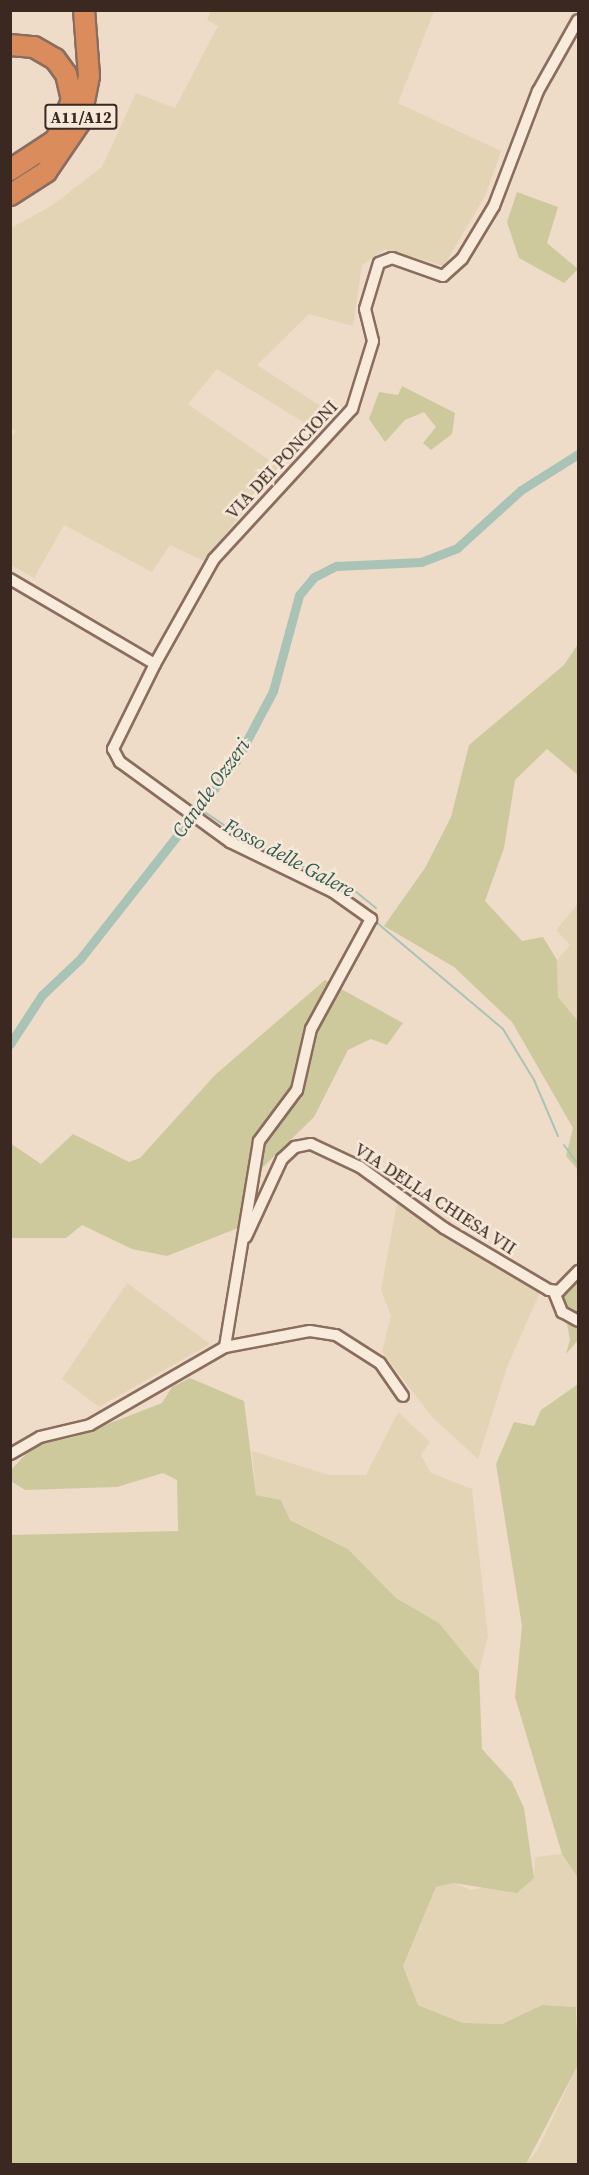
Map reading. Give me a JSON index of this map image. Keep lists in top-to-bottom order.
{
  "streets": {
    "highway": ["A11/A12"],
    "street": ["VIA DEI PONCIONI", "VIA DELLA CHIESA VII"]
  },
  "water": ["Canale Ozzeri", "Fosso delle Galere"]
}
